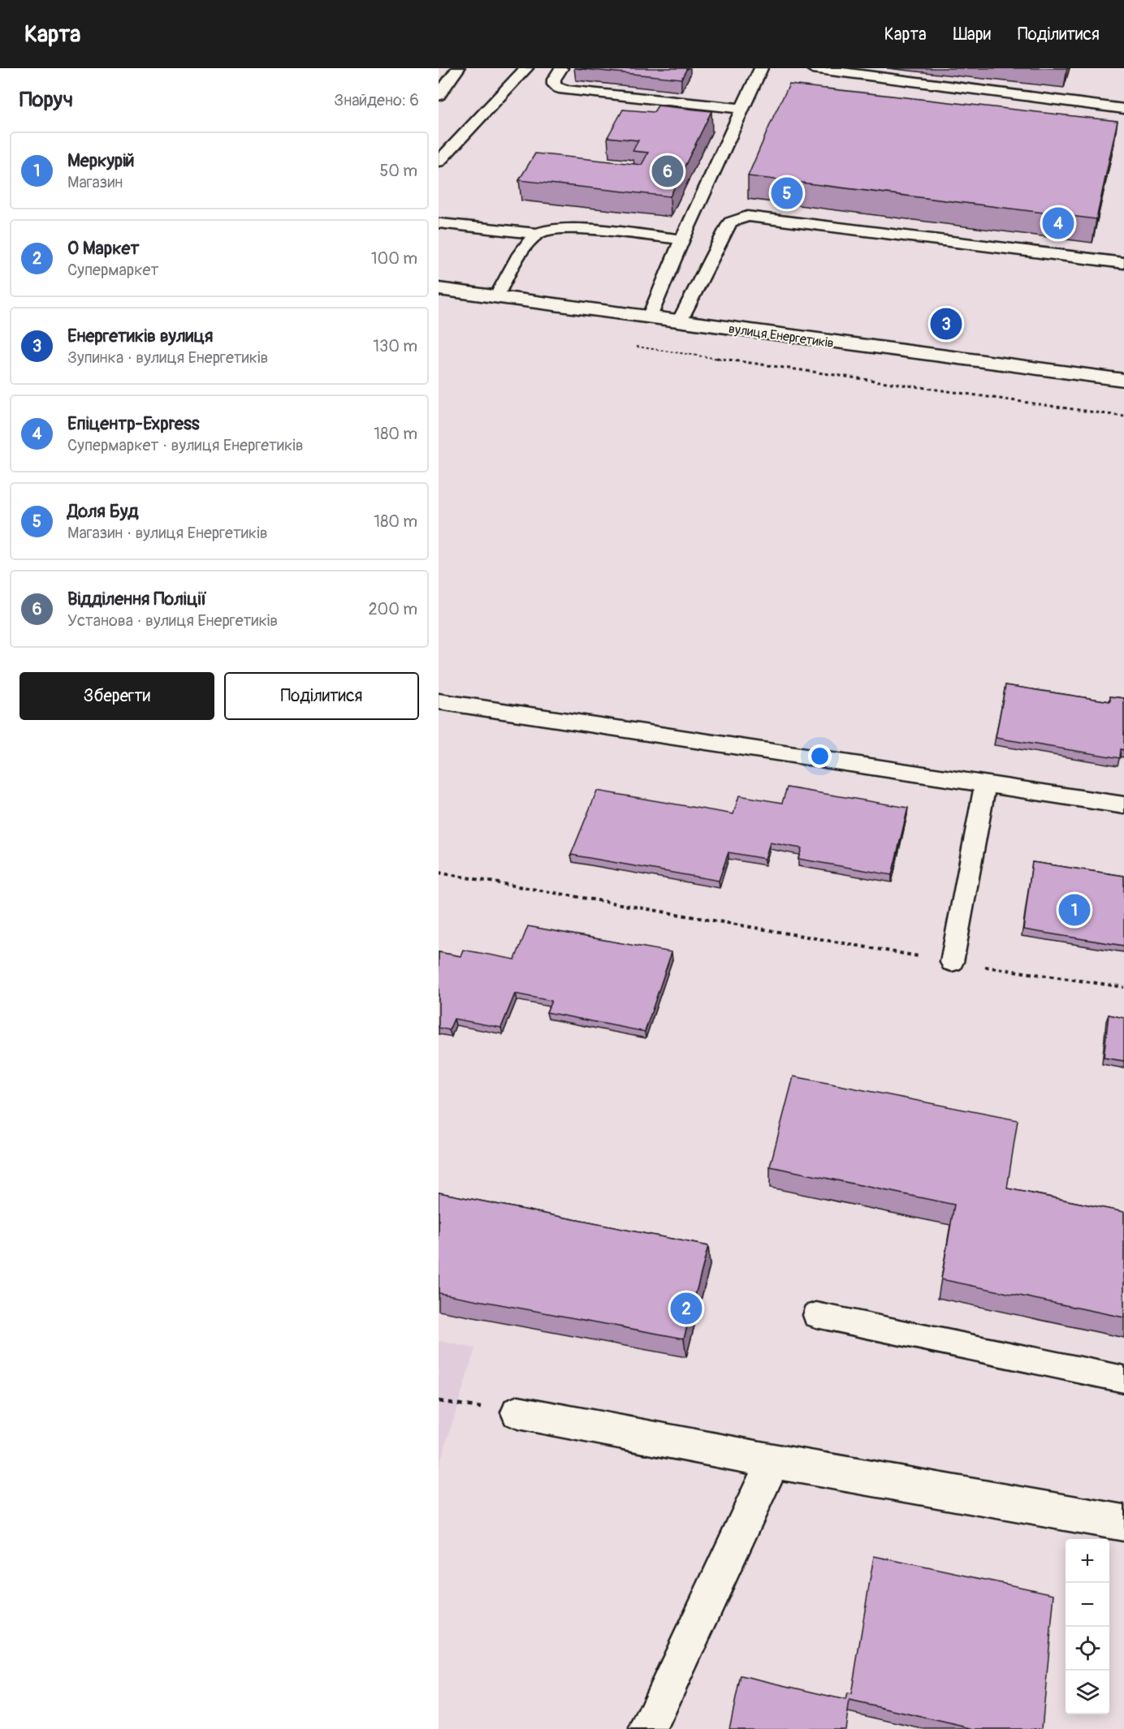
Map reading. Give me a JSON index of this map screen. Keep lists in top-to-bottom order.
{
  "streets": {
    "main road": ["вулиця Енергетиків"]
  },
  "page": {
    "header": "Карта",
    "nav": ["Карта", "Шари", "Поділитися"],
    "heading": ["Поруч", "Знайдено: 6"],
    "list": [
      {
        "mark": "1",
        "name": "Меркурій",
        "note": "Магазин",
        "value": "50 m"
      },
      {
        "mark": "2",
        "name": "О Маркет",
        "note": "Супермаркет",
        "value": "100 m"
      },
      {
        "mark": "3",
        "name": "Енергетиків вулиця",
        "note": "Зупинка · вулиця Енергетиків",
        "value": "130 m"
      },
      {
        "mark": "4",
        "name": "Епіцентр-Express",
        "note": "Супермаркет · вулиця Енергетиків",
        "value": "180 m"
      },
      {
        "mark": "5",
        "name": "Доля Буд",
        "note": "Магазин · вулиця Енергетиків",
        "value": "180 m"
      },
      {
        "mark": "6",
        "name": "Відділення Поліції",
        "note": "Установа · вулиця Енергетиків",
        "value": "200 m"
      }
    ],
    "pins": [
      "6",
      "5",
      "4",
      "3",
      "1",
      "2"
    ],
    "buttons": ["Зберегти", "Поділитися"],
    "map_buttons": ["+", "−"]
  }
}
